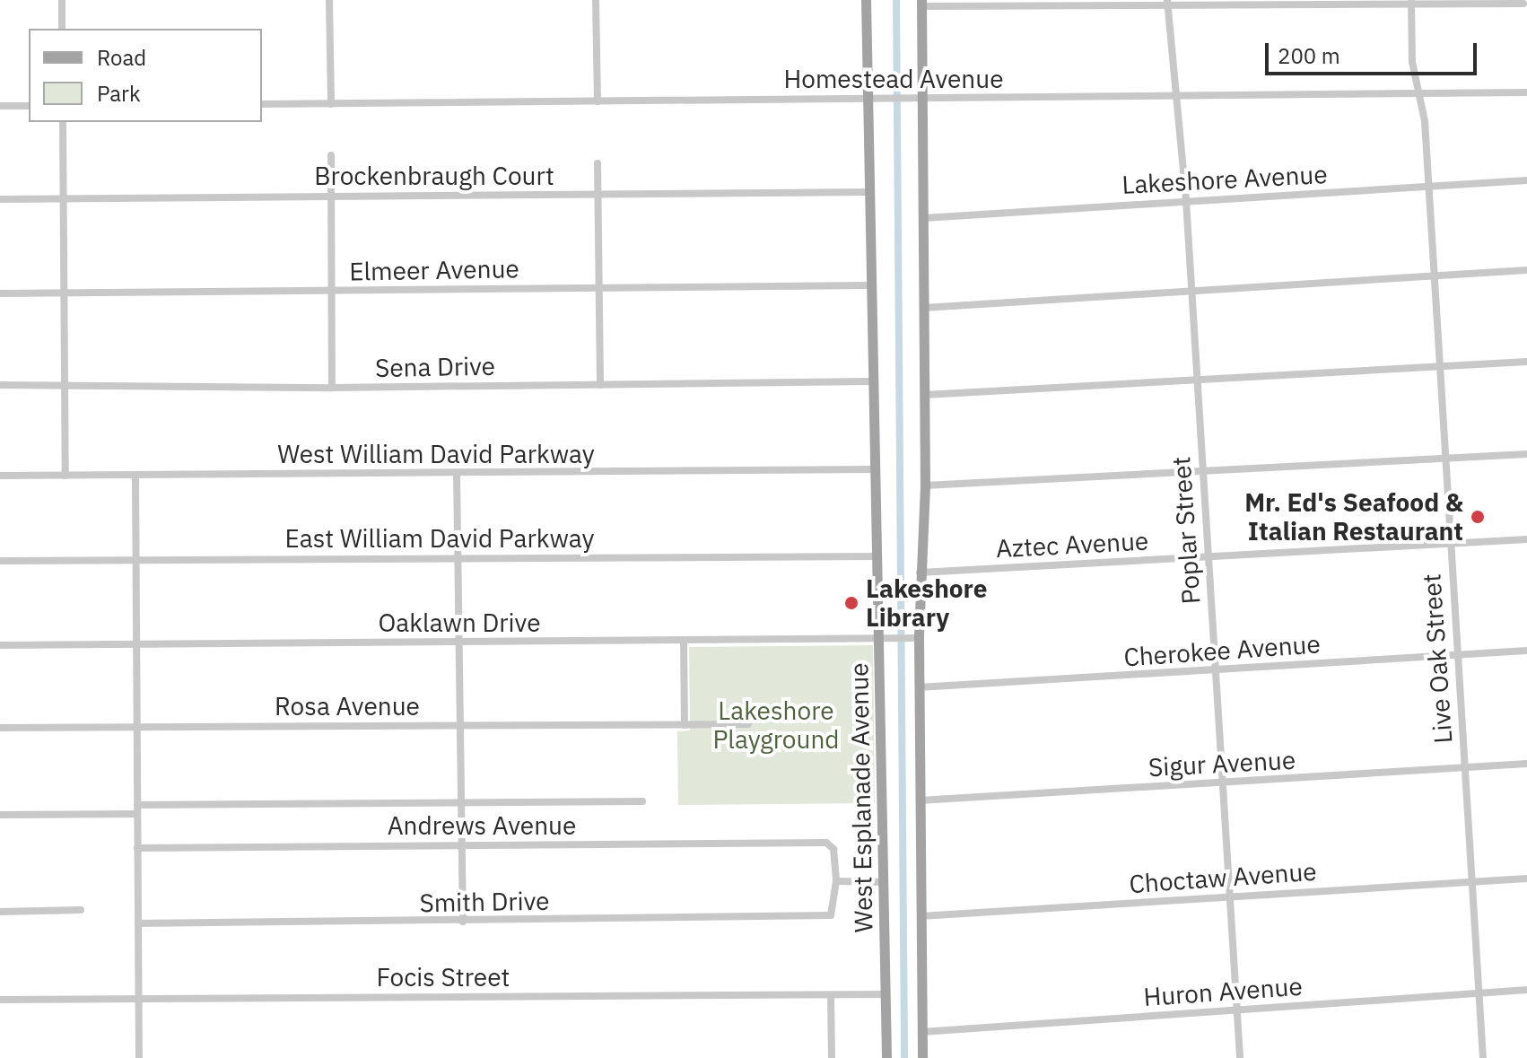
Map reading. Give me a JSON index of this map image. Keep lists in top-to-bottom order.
{
  "streets": {
    "main road": ["West Esplanade Avenue"],
    "street": [
      "Homestead Avenue",
      "Brockenbraugh Court",
      "Lakeshore Avenue",
      "Elmeer Avenue",
      "Sena Drive",
      "West William David Parkway",
      "Poplar Street",
      "East William David Parkway",
      "Aztec Avenue",
      "Oaklawn Drive",
      "Cherokee Avenue",
      "Live Oak Street",
      "Rosa Avenue",
      "Sigur Avenue",
      "Andrews Avenue",
      "Choctaw Avenue",
      "Smith Drive",
      "Focis Street",
      "Huron Avenue"
    ]
  },
  "crossings": [
    ["Homestead Avenue", "Poplar Street"],
    ["Homestead Avenue", "Live Oak Street"],
    ["Homestead Avenue", "West Esplanade Avenue"],
    ["Brockenbraugh Court", "West Esplanade Avenue"],
    ["Lakeshore Avenue", "Poplar Street"],
    ["Lakeshore Avenue", "Live Oak Street"],
    ["Elmeer Avenue", "West Esplanade Avenue"],
    ["Sena Drive", "West Esplanade Avenue"],
    ["West William David Parkway", "West Esplanade Avenue"],
    ["Poplar Street", "Aztec Avenue"],
    ["Poplar Street", "Cherokee Avenue"],
    ["Poplar Street", "Sigur Avenue"],
    ["Poplar Street", "Choctaw Avenue"],
    ["Poplar Street", "Huron Avenue"],
    ["East William David Parkway", "West Esplanade Avenue"],
    ["Aztec Avenue", "Live Oak Street"],
    ["Oaklawn Drive", "West Esplanade Avenue"],
    ["Cherokee Avenue", "Live Oak Street"],
    ["Live Oak Street", "Sigur Avenue"],
    ["Live Oak Street", "Choctaw Avenue"],
    ["Live Oak Street", "Huron Avenue"],
    ["West Esplanade Avenue", "Focis Street"],
    ["Andrews Avenue", "Smith Drive"]
  ],
  "parks": ["Lakeshore Playground"],
  "places": ["Mr. Ed's Seafood & Italian Restaurant", "Lakeshore Library"],
  "legend": ["Road", "Park"],
  "scale_bar": "200 m"
}
